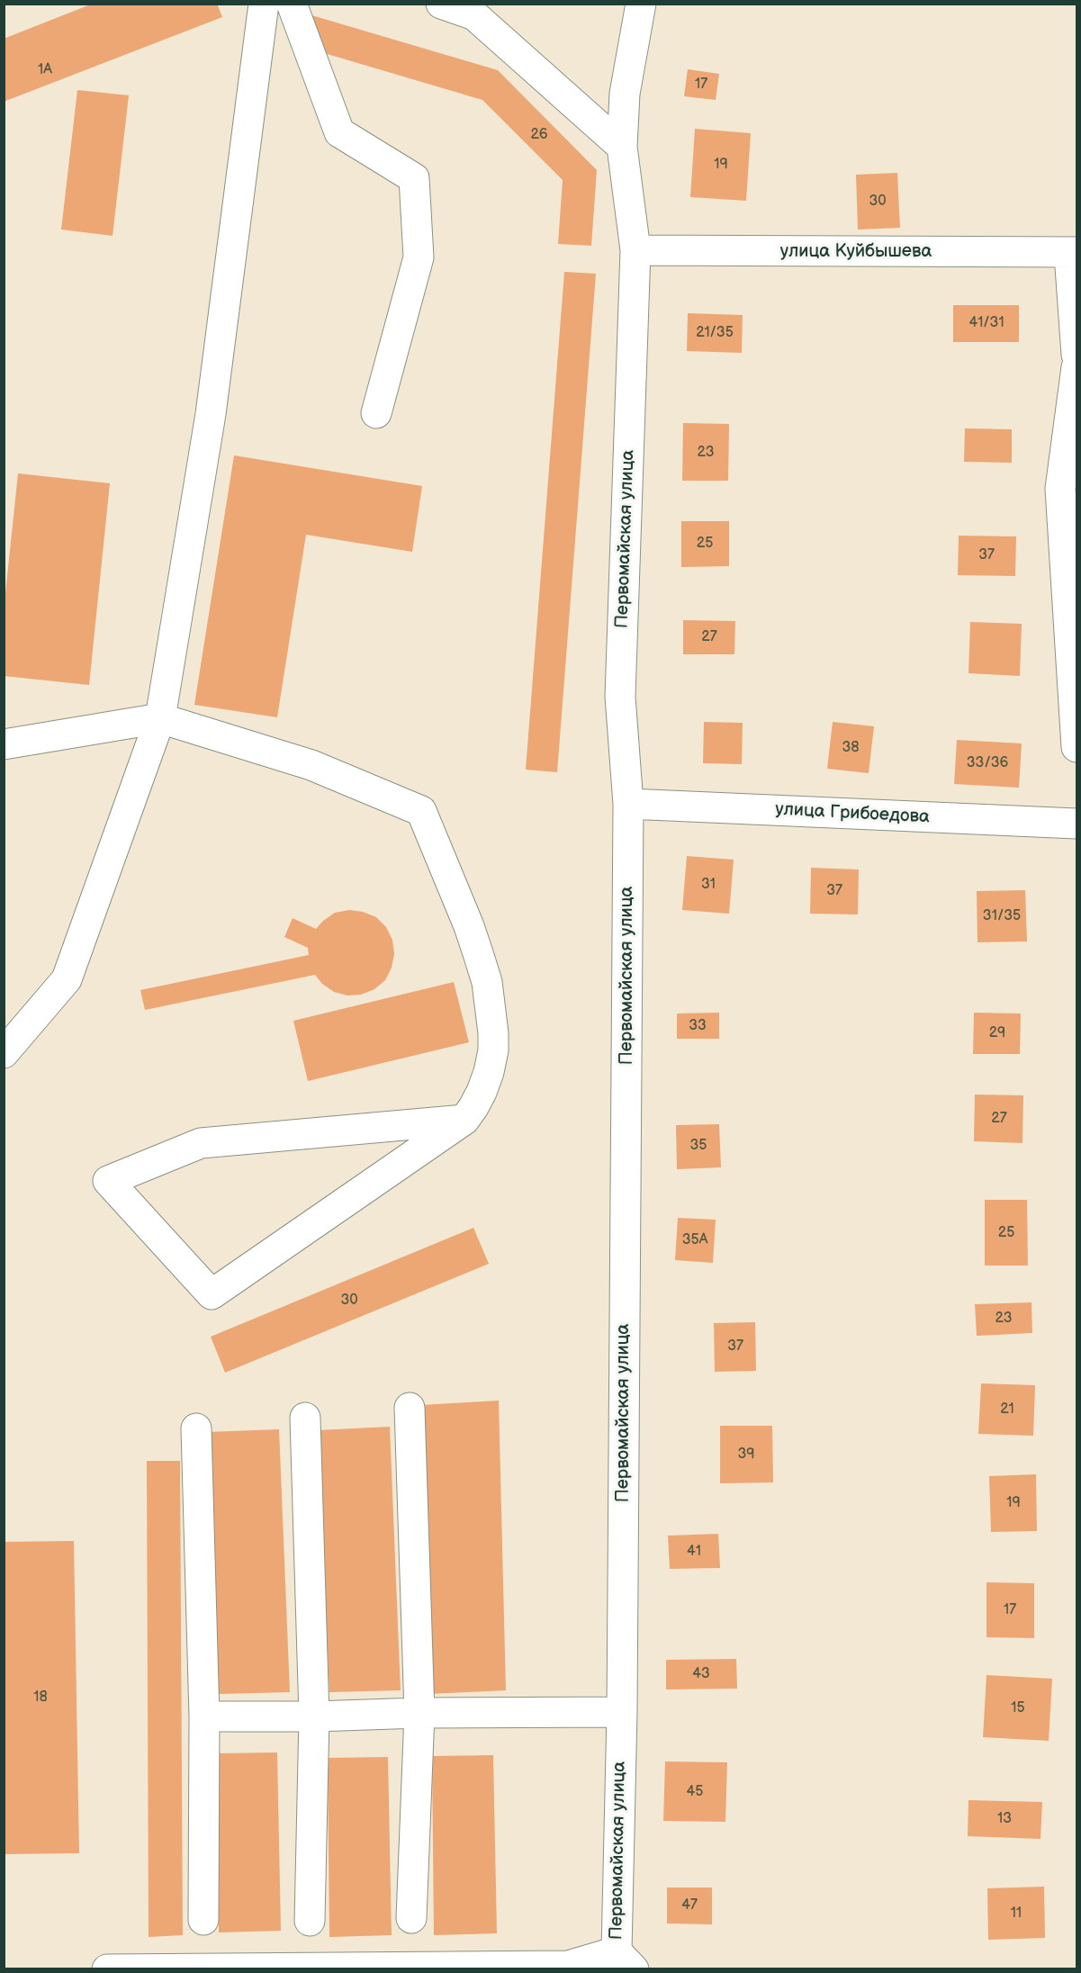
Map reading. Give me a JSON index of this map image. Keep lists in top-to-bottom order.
{
  "streets": {
    "street": ["улица Куйбышева", "Первомайская улица", "улица Грибоедова"]
  },
  "crossings": [
    ["улица Куйбышева", "Первомайская улица"],
    ["Первомайская улица", "улица Грибоедова"]
  ],
  "house_numbers": [
    "1А",
    "17",
    "26",
    "19",
    "30",
    "41/31",
    "21/35",
    "23",
    "25",
    "37",
    "27",
    "38",
    "33/36",
    "31",
    "37",
    "31/35",
    "33",
    "29",
    "27",
    "35",
    "25",
    "35А",
    "30",
    "23",
    "37",
    "21",
    "39",
    "19",
    "41",
    "17",
    "43",
    "18",
    "15",
    "45",
    "13",
    "47",
    "11"
  ]
}
